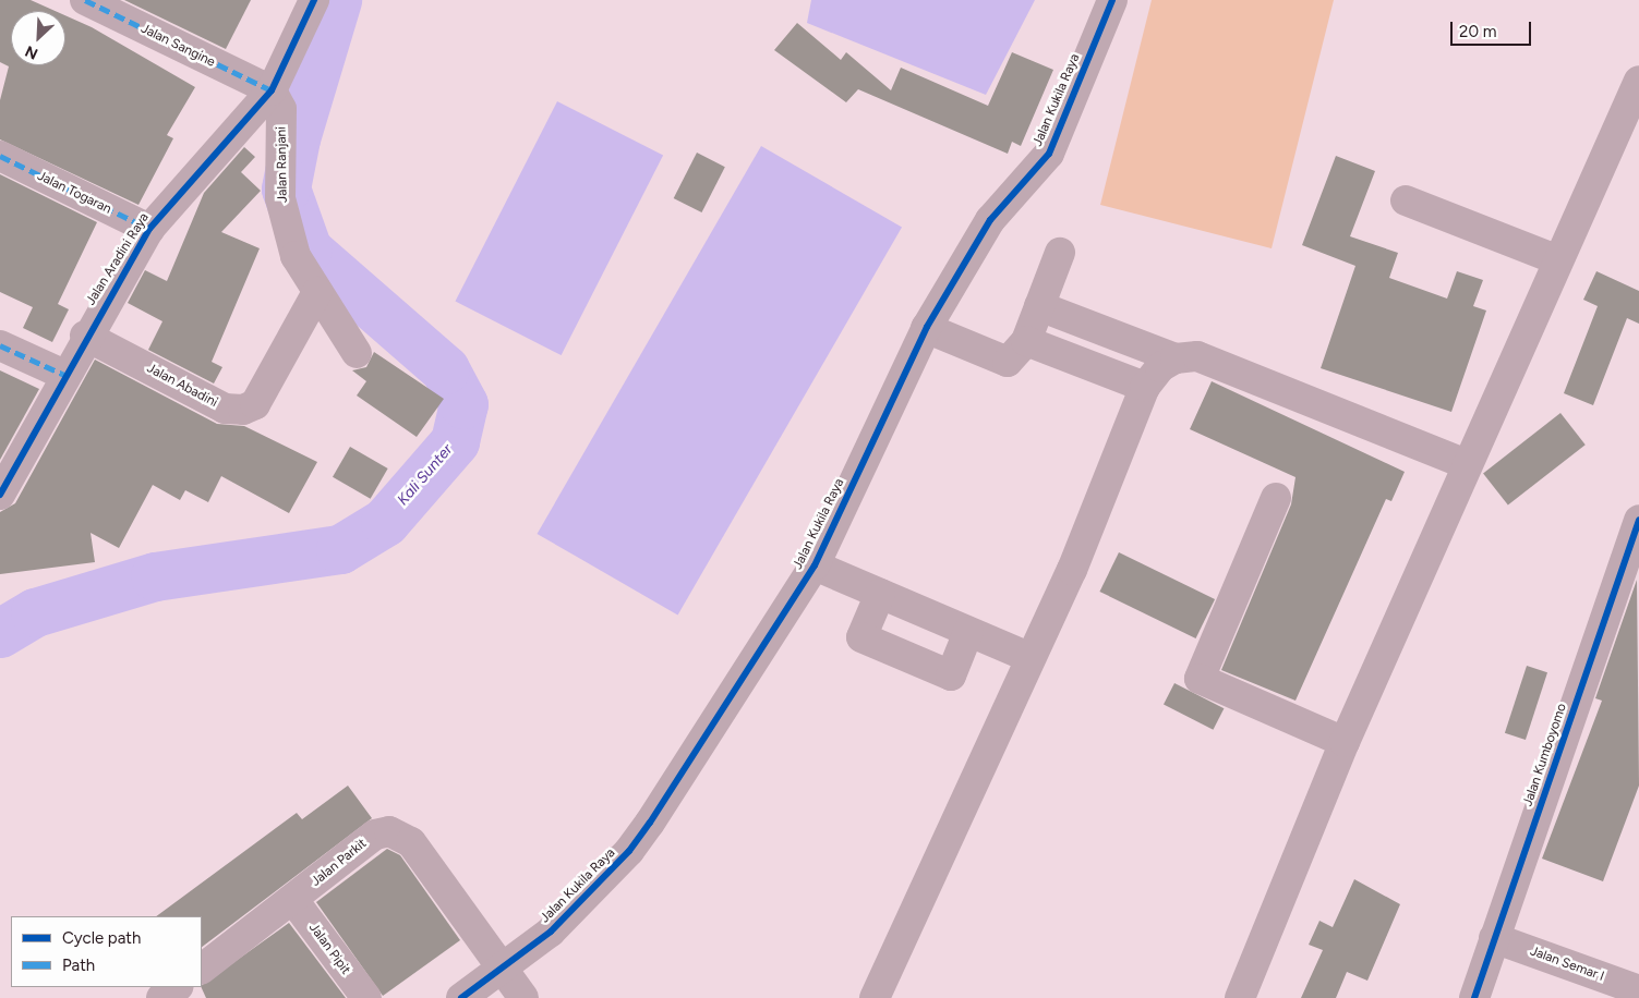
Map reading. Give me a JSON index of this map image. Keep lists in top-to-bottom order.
{
  "streets": {
    "street": [
      "Jalan Sangine",
      "Jalan Kukila Raya",
      "Jalan Ranjani",
      "Jalan Togaran",
      "Jalan Aradini Raya",
      "Jalan Abadini",
      "Jalan Kumboyomo",
      "Jalan Parkit",
      "Jalan Pipit",
      "Jalan Semar I"
    ]
  },
  "crossings": [
    ["Jalan Sangine", "Jalan Ranjani"],
    ["Jalan Sangine", "Jalan Aradini Raya"],
    ["Jalan Kukila Raya", "Jalan Parkit"],
    ["Jalan Ranjani", "Jalan Aradini Raya"],
    ["Jalan Ranjani", "Jalan Abadini"],
    ["Jalan Togaran", "Jalan Aradini Raya"],
    ["Jalan Aradini Raya", "Jalan Abadini"],
    ["Jalan Kumboyomo", "Jalan Semar I"],
    ["Jalan Parkit", "Jalan Pipit"]
  ],
  "water": ["Kali Sunter"],
  "legend": ["Cycle path", "Path"],
  "scale_bar": "20 m",
  "north": "bottom left"
}
